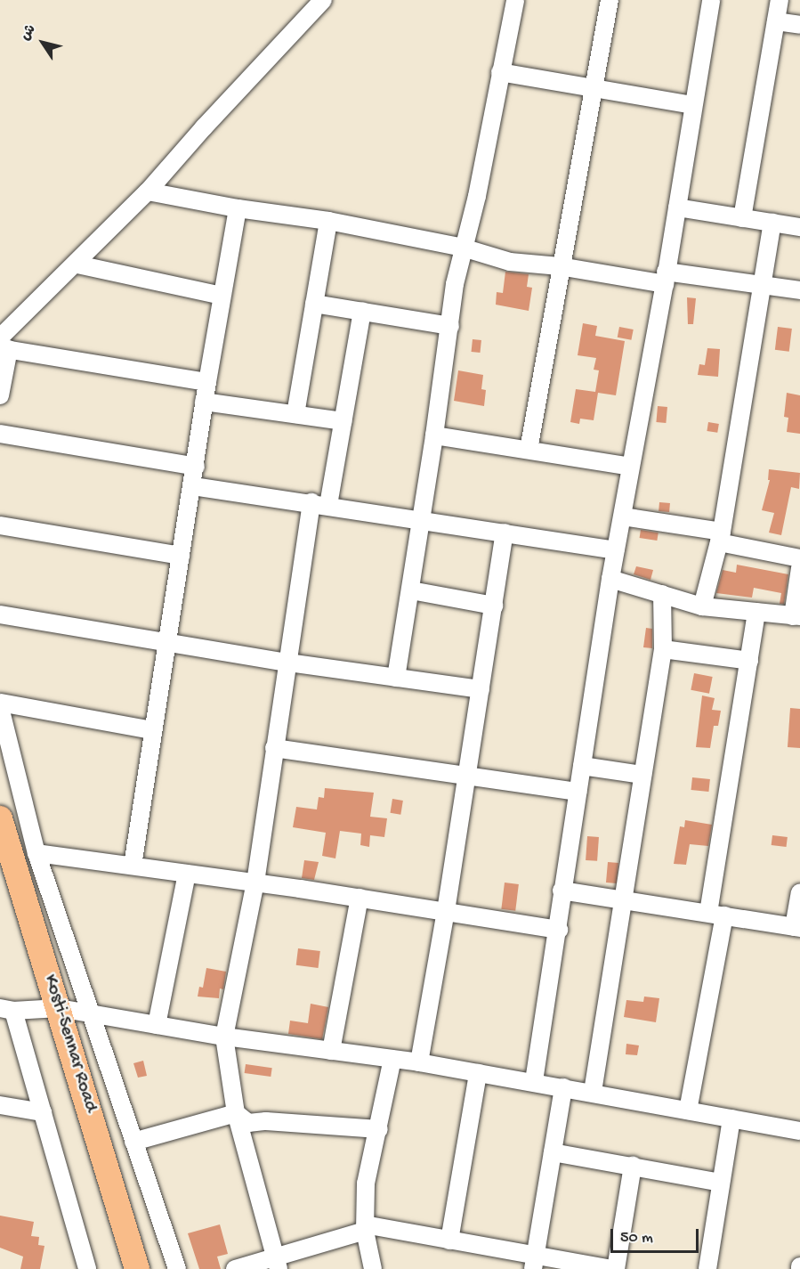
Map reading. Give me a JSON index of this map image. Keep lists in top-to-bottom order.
{
  "streets": {
    "highway": ["Kosti-Sennar Road"]
  },
  "scale_bar": "50 m",
  "north": "top left"
}
